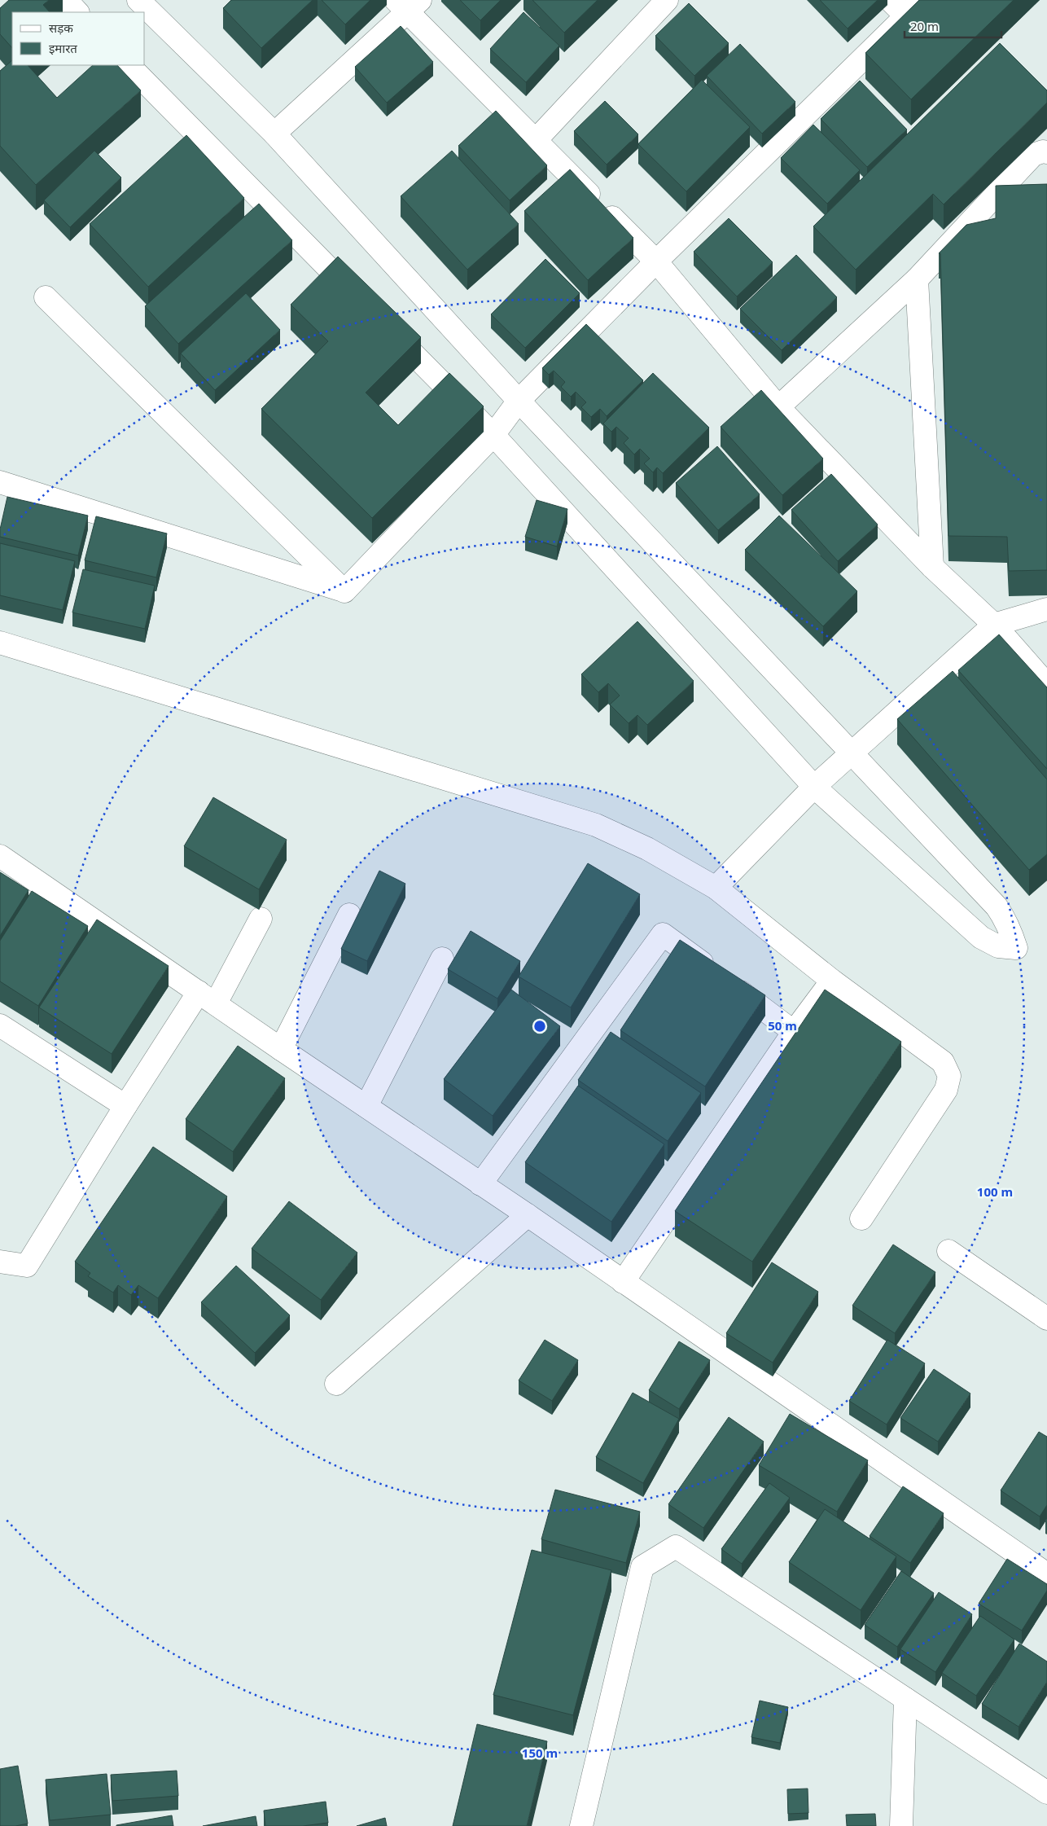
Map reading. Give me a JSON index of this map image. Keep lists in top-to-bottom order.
{
  "legend": ["सड़क", "इमारत"],
  "scale_bar": "20 m",
  "rings": ["50 m", "100 m", "150 m"]
}
